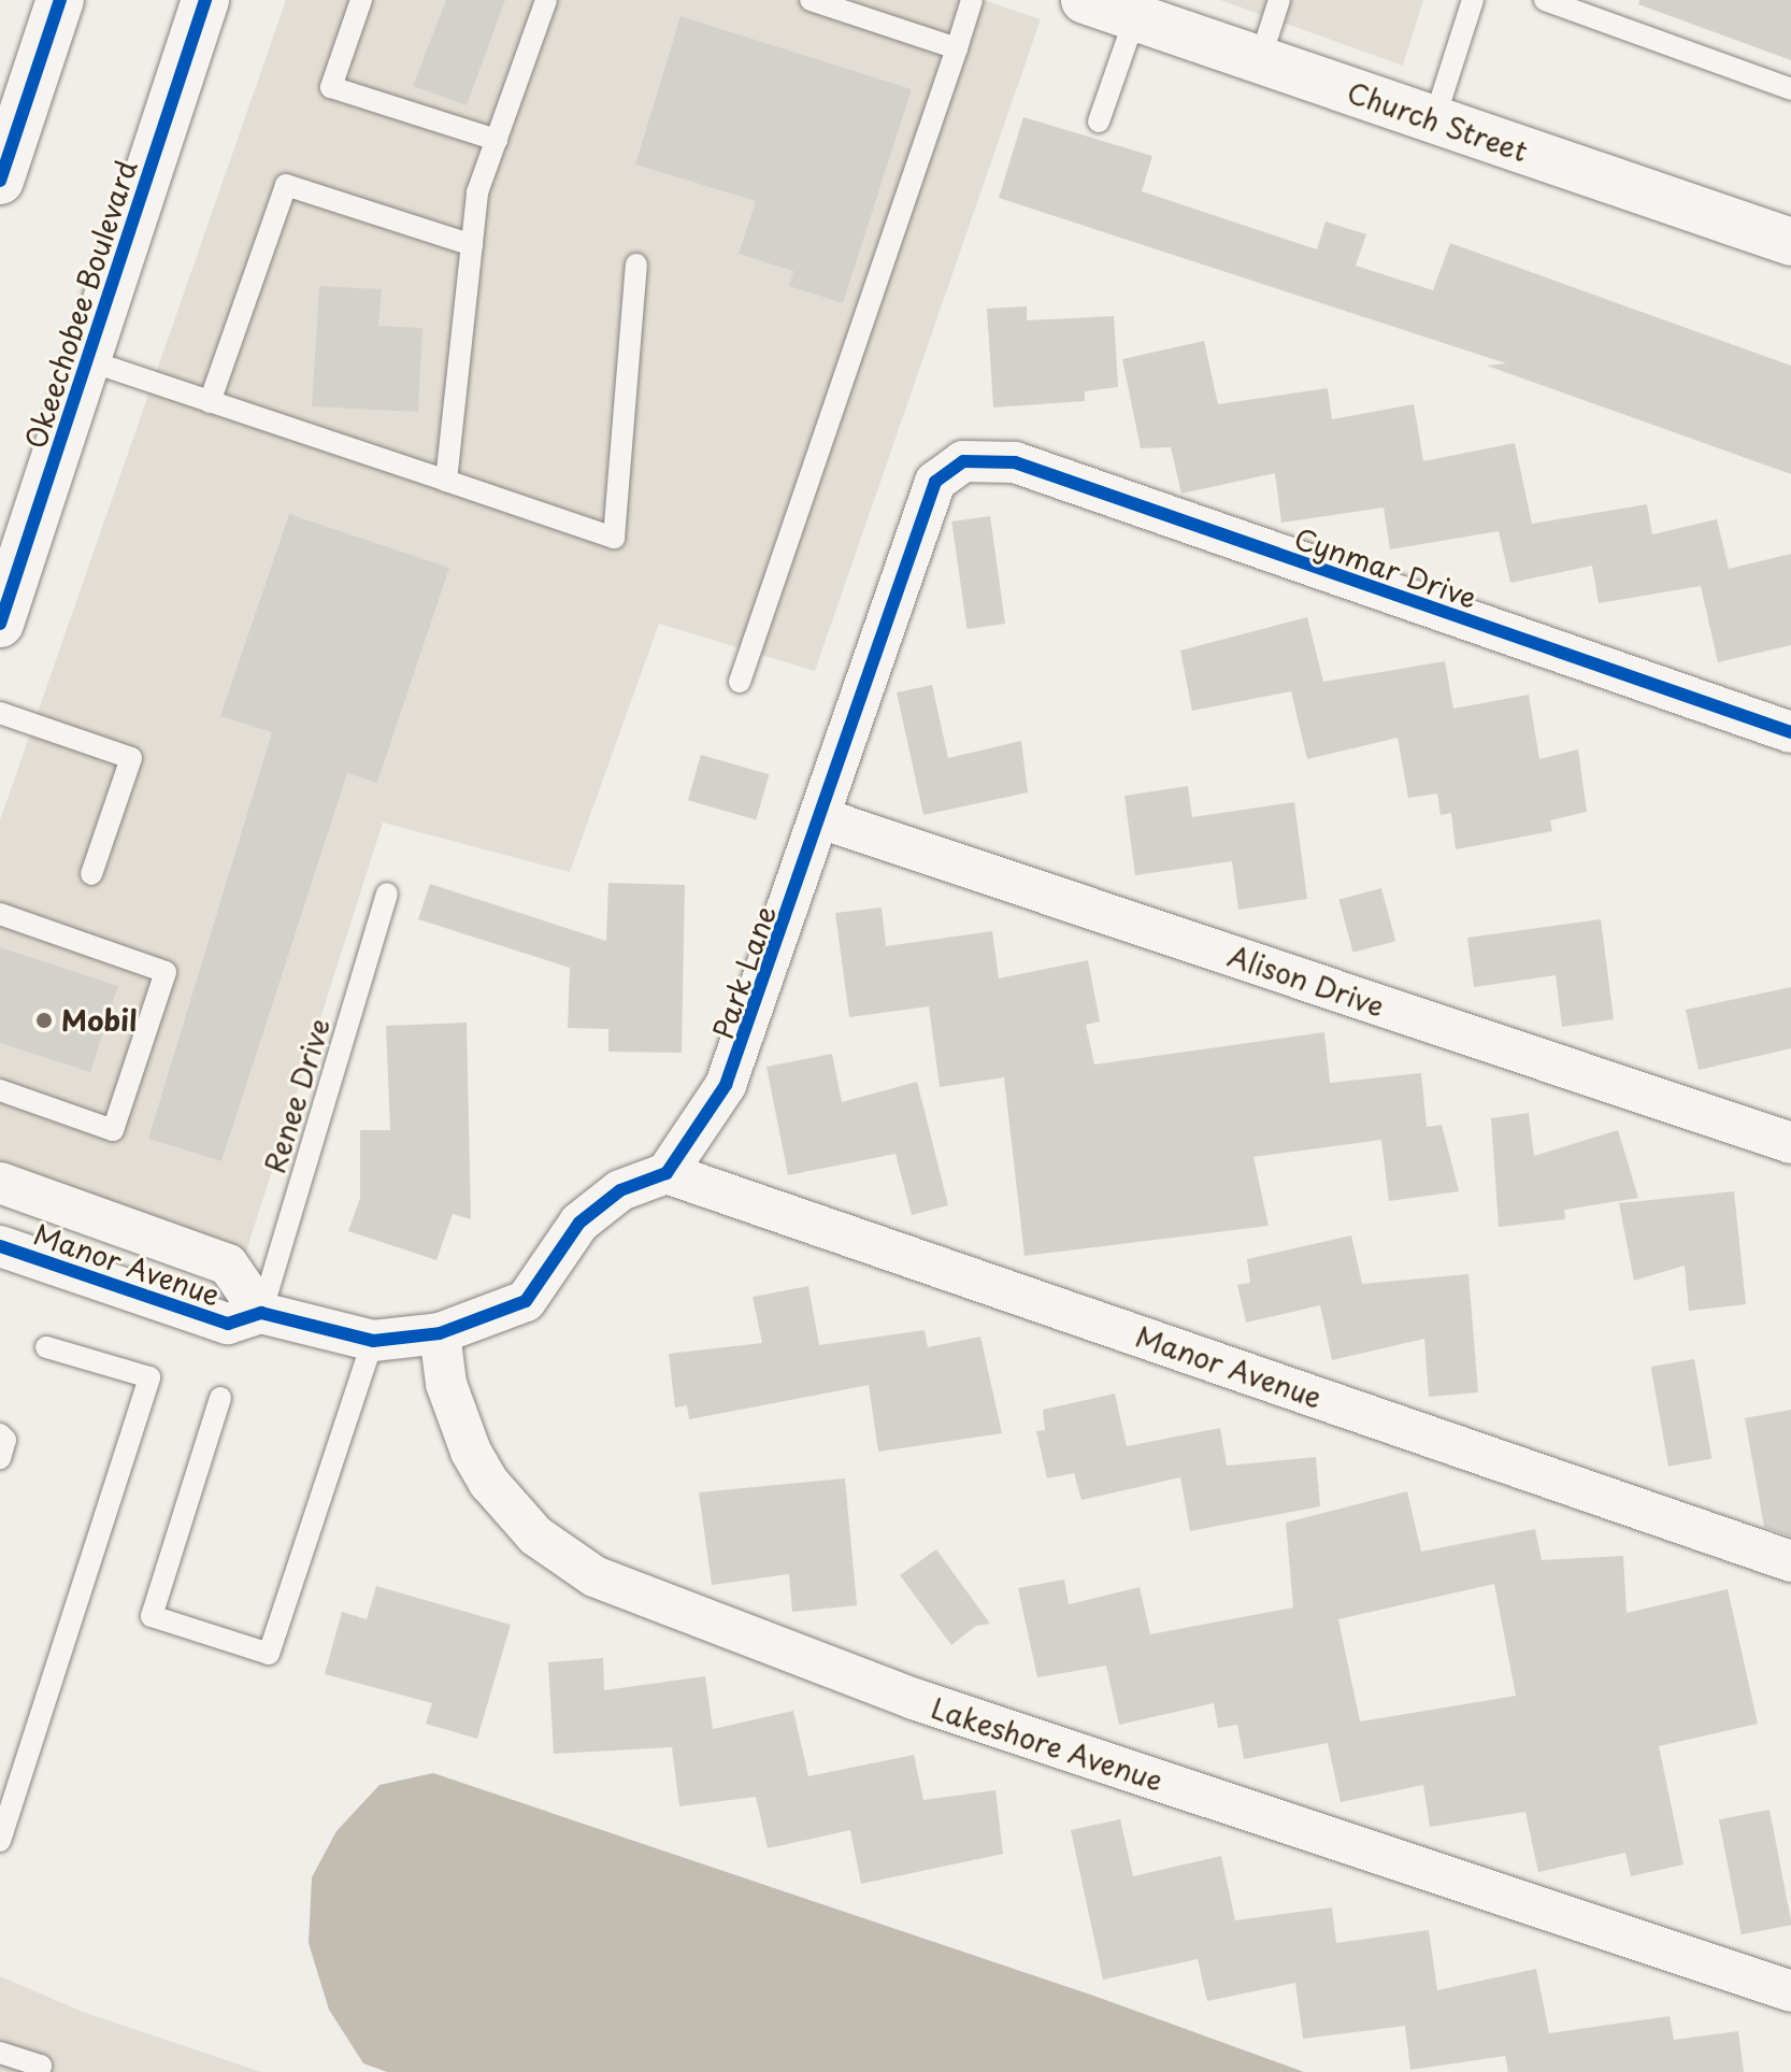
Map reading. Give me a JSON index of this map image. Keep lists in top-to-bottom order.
{
  "streets": {
    "main road": ["Church Street", "Okeechobee Boulevard"],
    "street": [
      "Cynmar Drive",
      "Park Lane",
      "Alison Drive",
      "Manor Avenue",
      "Lakeshore Avenue"
    ],
    "lane": ["Renee Drive"]
  },
  "crossings": [
    ["Cynmar Drive", "Park Lane"],
    ["Park Lane", "Alison Drive"],
    ["Park Lane", "Manor Avenue"],
    ["Renee Drive", "Manor Avenue"],
    ["Manor Avenue", "Lakeshore Avenue"]
  ],
  "places": ["Mobil"]
}
